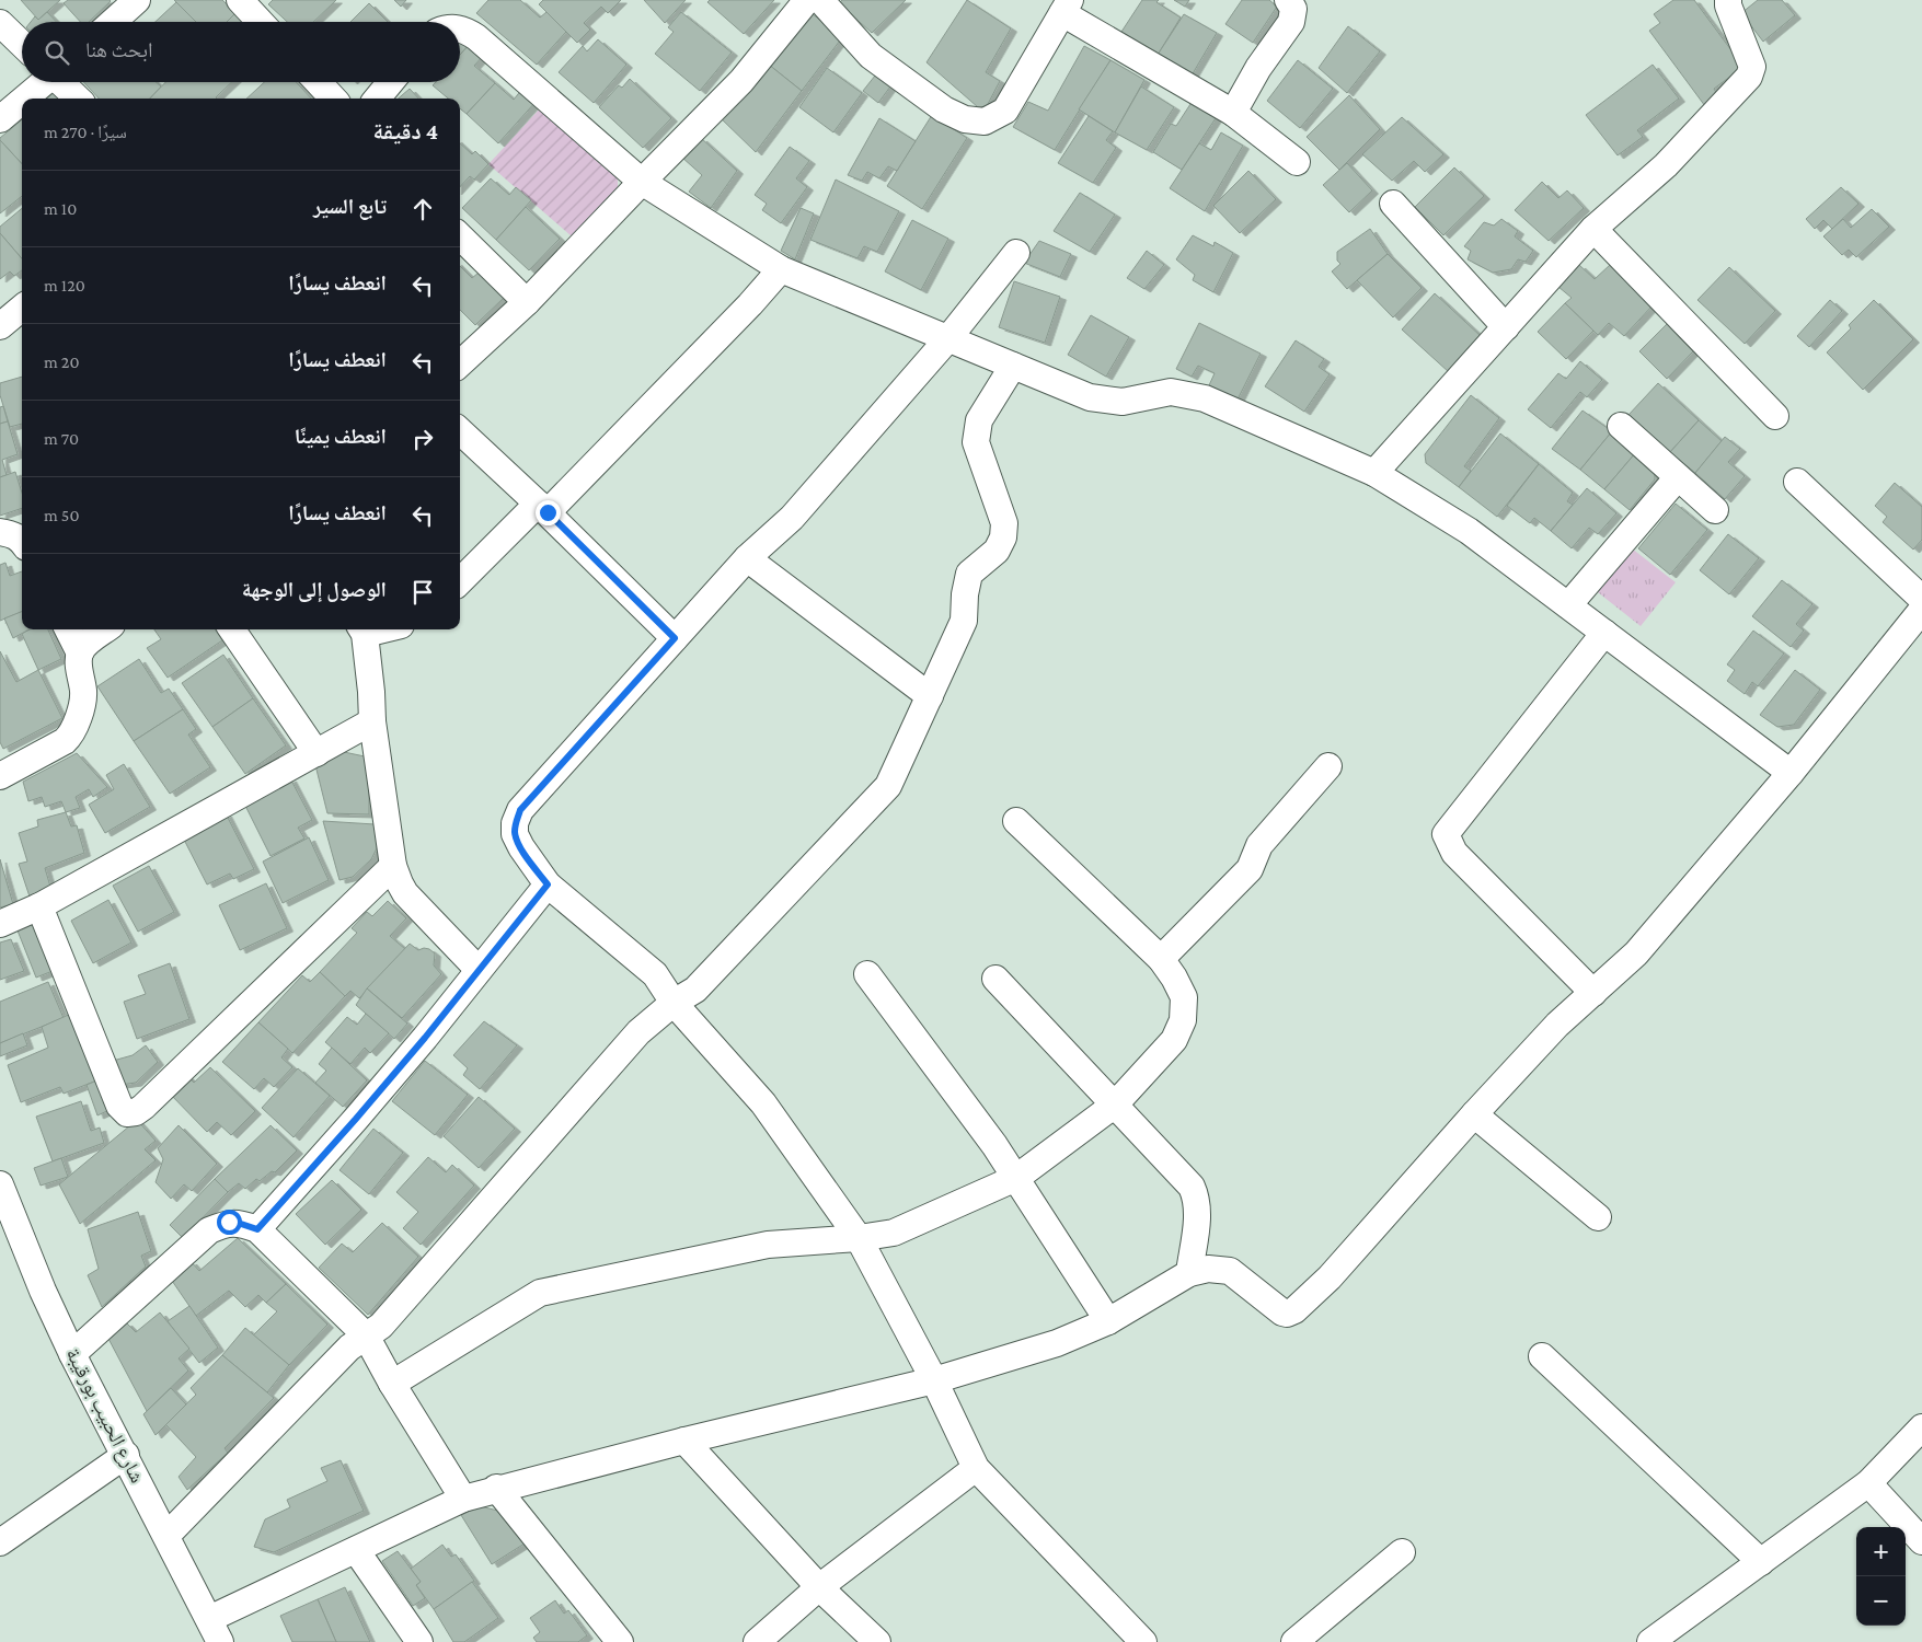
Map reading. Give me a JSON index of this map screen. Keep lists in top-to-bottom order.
{
  "streets": {
    "street": ["شارع الحبيب بورقيبة"]
  },
  "page": {
    "search": "ابحث هنا",
    "heading": ["4 دقيقة", "سيرًا · 270 m"],
    "list": [
      ["تابع السير", "10 m"],
      ["انعطف يسارًا", "120 m"],
      ["انعطف يسارًا", "20 m"],
      ["انعطف يمينًا", "70 m"],
      ["انعطف يسارًا", "50 m"],
      "الوصول إلى الوجهة"
    ],
    "map_buttons": ["+", "−"]
  }
}
